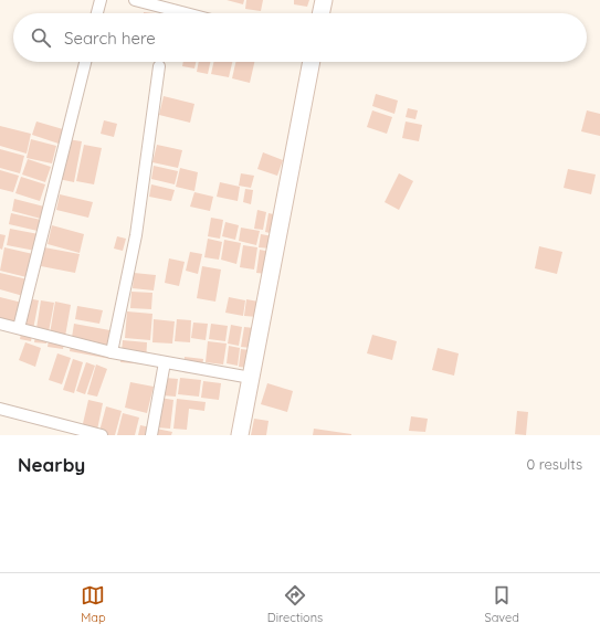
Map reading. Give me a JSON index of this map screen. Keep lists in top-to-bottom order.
{
  "page": {
    "search": "Search here",
    "heading": ["Nearby", "0 results"],
    "nav": ["Map", "Directions", "Saved"]
  }
}
